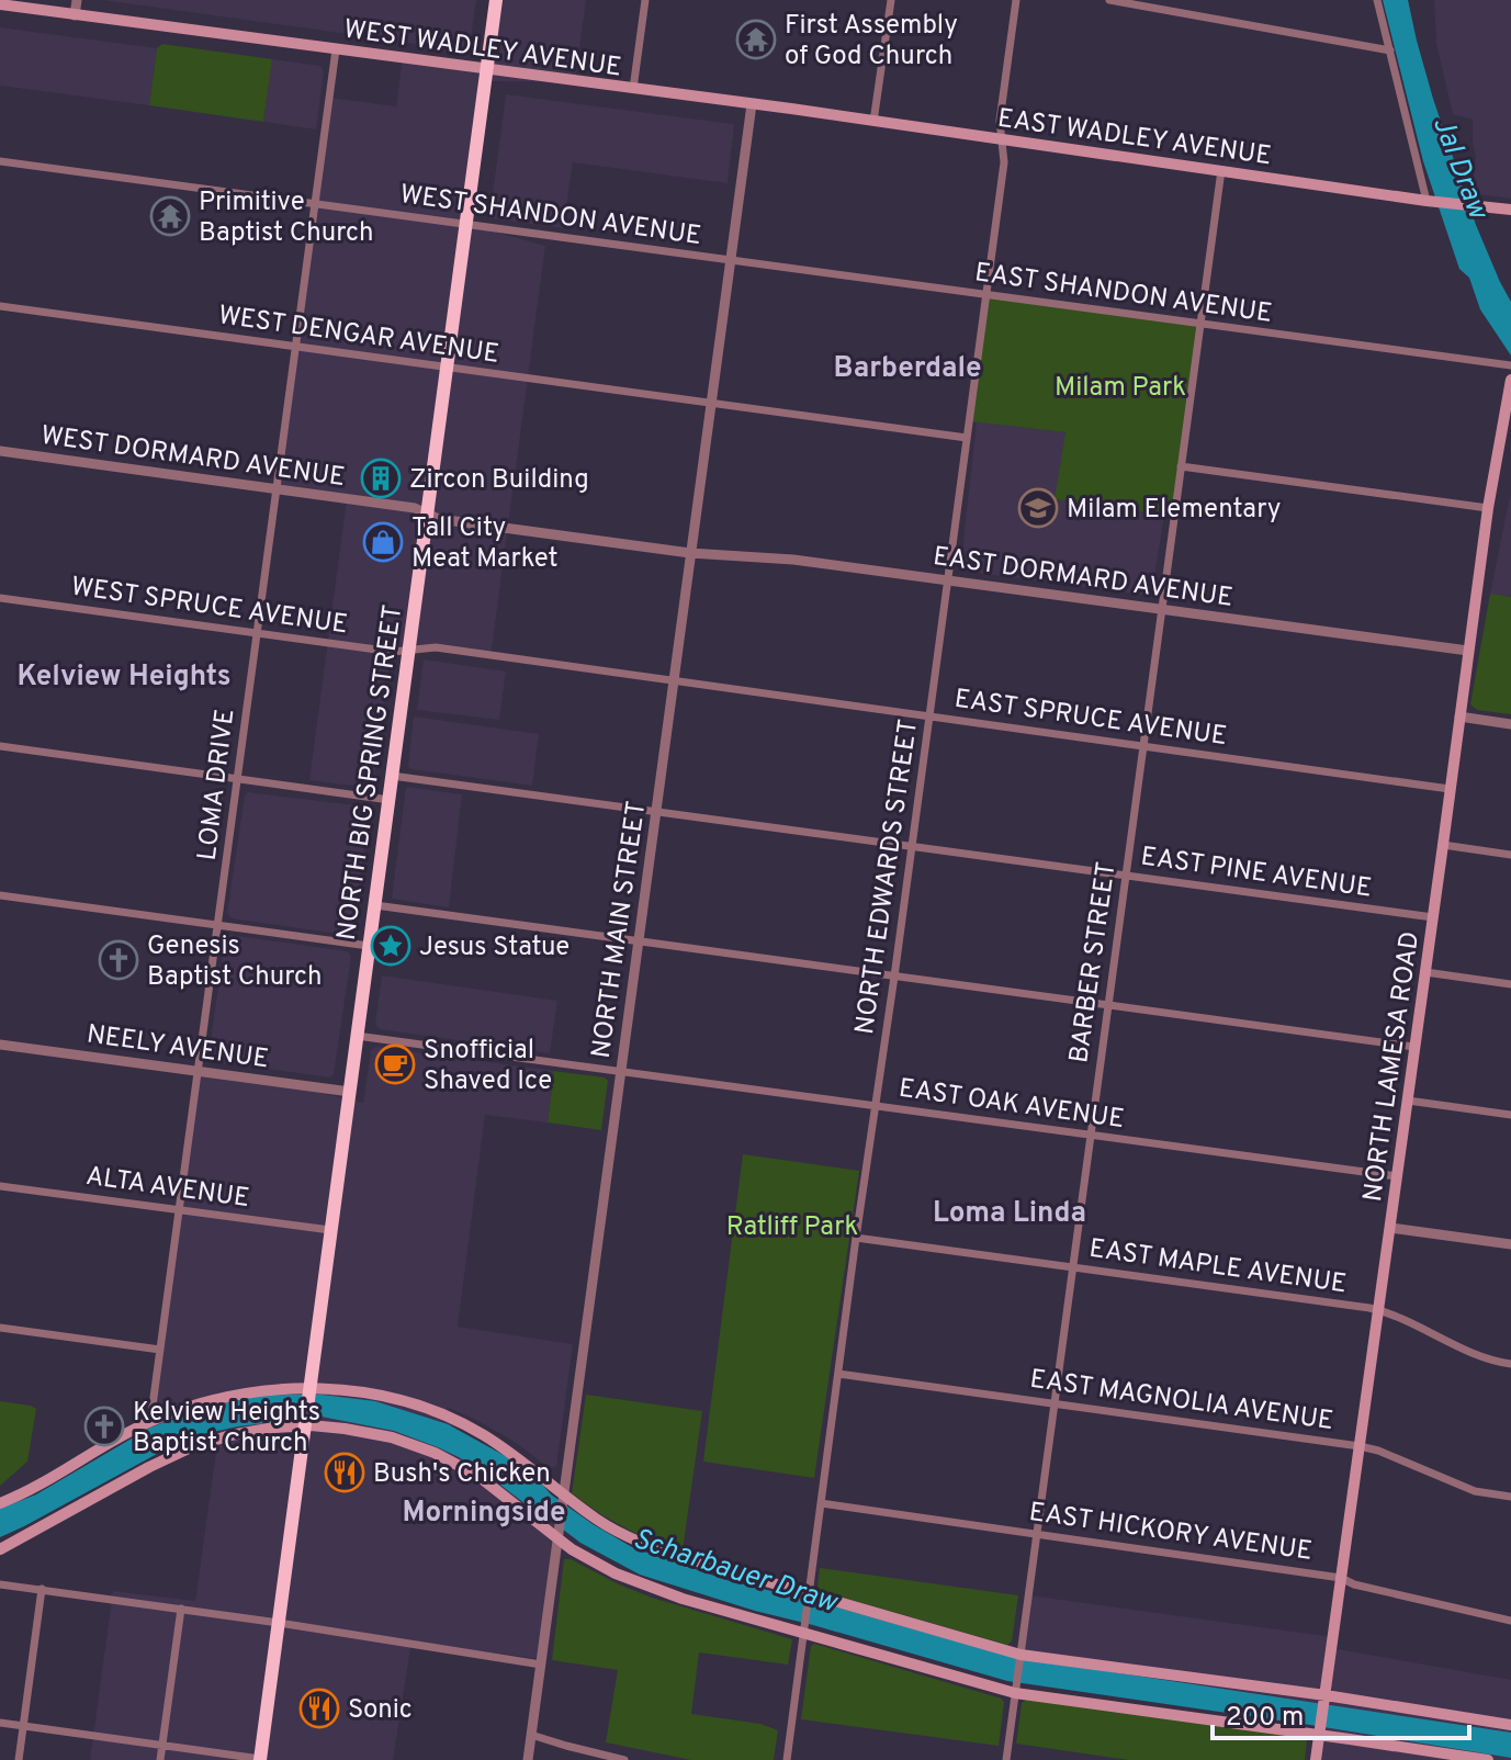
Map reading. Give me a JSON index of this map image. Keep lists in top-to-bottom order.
{
  "streets": {
    "highway": ["NORTH BIG SPRING STREET"],
    "main road": ["WEST WADLEY AVENUE", "EAST WADLEY AVENUE", "NORTH LAMESA ROAD"],
    "street": [
      "WEST SHANDON AVENUE",
      "EAST SHANDON AVENUE",
      "WEST DENGAR AVENUE",
      "WEST DORMARD AVENUE",
      "EAST DORMARD AVENUE",
      "WEST SPRUCE AVENUE",
      "EAST SPRUCE AVENUE",
      "LOMA DRIVE",
      "EAST PINE AVENUE",
      "NORTH EDWARDS STREET",
      "NORTH MAIN STREET",
      "BARBER STREET",
      "NEELY AVENUE",
      "EAST OAK AVENUE",
      "ALTA AVENUE",
      "EAST MAPLE AVENUE",
      "EAST MAGNOLIA AVENUE",
      "EAST HICKORY AVENUE"
    ]
  },
  "crossings": [
    ["WEST WADLEY AVENUE", "EAST WADLEY AVENUE"],
    ["WEST WADLEY AVENUE", "NORTH BIG SPRING STREET"],
    ["WEST WADLEY AVENUE", "LOMA DRIVE"],
    ["WEST WADLEY AVENUE", "NORTH MAIN STREET"],
    ["EAST WADLEY AVENUE", "NORTH EDWARDS STREET"],
    ["EAST WADLEY AVENUE", "NORTH MAIN STREET"],
    ["EAST WADLEY AVENUE", "BARBER STREET"],
    ["WEST SHANDON AVENUE", "EAST SHANDON AVENUE"],
    ["WEST SHANDON AVENUE", "NORTH BIG SPRING STREET"],
    ["WEST SHANDON AVENUE", "LOMA DRIVE"],
    ["WEST SHANDON AVENUE", "NORTH MAIN STREET"],
    ["EAST SHANDON AVENUE", "NORTH EDWARDS STREET"],
    ["EAST SHANDON AVENUE", "NORTH MAIN STREET"],
    ["EAST SHANDON AVENUE", "BARBER STREET"],
    ["WEST DENGAR AVENUE", "NORTH BIG SPRING STREET"],
    ["WEST DENGAR AVENUE", "LOMA DRIVE"],
    ["WEST DENGAR AVENUE", "NORTH EDWARDS STREET"],
    ["WEST DENGAR AVENUE", "NORTH MAIN STREET"],
    ["WEST DORMARD AVENUE", "EAST DORMARD AVENUE"],
    ["WEST DORMARD AVENUE", "NORTH BIG SPRING STREET"],
    ["WEST DORMARD AVENUE", "LOMA DRIVE"],
    ["WEST DORMARD AVENUE", "NORTH MAIN STREET"],
    ["EAST DORMARD AVENUE", "NORTH EDWARDS STREET"],
    ["EAST DORMARD AVENUE", "NORTH MAIN STREET"],
    ["EAST DORMARD AVENUE", "BARBER STREET"],
    ["EAST DORMARD AVENUE", "NORTH LAMESA ROAD"],
    ["WEST SPRUCE AVENUE", "EAST SPRUCE AVENUE"],
    ["WEST SPRUCE AVENUE", "NORTH BIG SPRING STREET"],
    ["WEST SPRUCE AVENUE", "LOMA DRIVE"],
    ["WEST SPRUCE AVENUE", "NORTH MAIN STREET"],
    ["EAST SPRUCE AVENUE", "NORTH EDWARDS STREET"],
    ["EAST SPRUCE AVENUE", "NORTH MAIN STREET"],
    ["EAST SPRUCE AVENUE", "BARBER STREET"],
    ["EAST SPRUCE AVENUE", "NORTH LAMESA ROAD"],
    ["NORTH BIG SPRING STREET", "EAST PINE AVENUE"],
    ["NORTH BIG SPRING STREET", "NEELY AVENUE"],
    ["NORTH BIG SPRING STREET", "EAST OAK AVENUE"],
    ["NORTH BIG SPRING STREET", "ALTA AVENUE"],
    ["LOMA DRIVE", "NEELY AVENUE"],
    ["LOMA DRIVE", "ALTA AVENUE"],
    ["EAST PINE AVENUE", "NORTH EDWARDS STREET"],
    ["EAST PINE AVENUE", "NORTH MAIN STREET"],
    ["EAST PINE AVENUE", "BARBER STREET"],
    ["EAST PINE AVENUE", "NORTH LAMESA ROAD"],
    ["NORTH EDWARDS STREET", "EAST OAK AVENUE"],
    ["NORTH EDWARDS STREET", "EAST MAPLE AVENUE"],
    ["NORTH EDWARDS STREET", "EAST MAGNOLIA AVENUE"],
    ["NORTH EDWARDS STREET", "EAST HICKORY AVENUE"],
    ["NORTH MAIN STREET", "EAST OAK AVENUE"],
    ["BARBER STREET", "EAST OAK AVENUE"],
    ["BARBER STREET", "EAST MAPLE AVENUE"],
    ["BARBER STREET", "EAST MAGNOLIA AVENUE"],
    ["BARBER STREET", "EAST HICKORY AVENUE"],
    ["NORTH LAMESA ROAD", "EAST OAK AVENUE"],
    ["NORTH LAMESA ROAD", "EAST MAPLE AVENUE"],
    ["NORTH LAMESA ROAD", "EAST MAGNOLIA AVENUE"],
    ["NORTH LAMESA ROAD", "EAST HICKORY AVENUE"]
  ],
  "districts": [
    "Barberdale",
    "Kelview Heights",
    "Loma Linda",
    "Morningside"
  ],
  "water": ["Jal Draw", "Scharbauer Draw"],
  "parks": ["Milam Park", "Ratliff Park"],
  "places": {
    "temple": ["First Assembly of God Church", "Primitive Baptist Church"],
    "building": ["Zircon Building"],
    "school or university": ["Milam Elementary"],
    "shop": ["Tall City Meat Market"],
    "place": ["Jesus Statue"],
    "church": ["Genesis Baptist Church", "Kelview Heights Baptist Church"],
    "cafe": ["Snofficial Shaved Ice"],
    "restaurant": ["Bush's Chicken", "Sonic"]
  },
  "scale_bar": "200 m"
}
